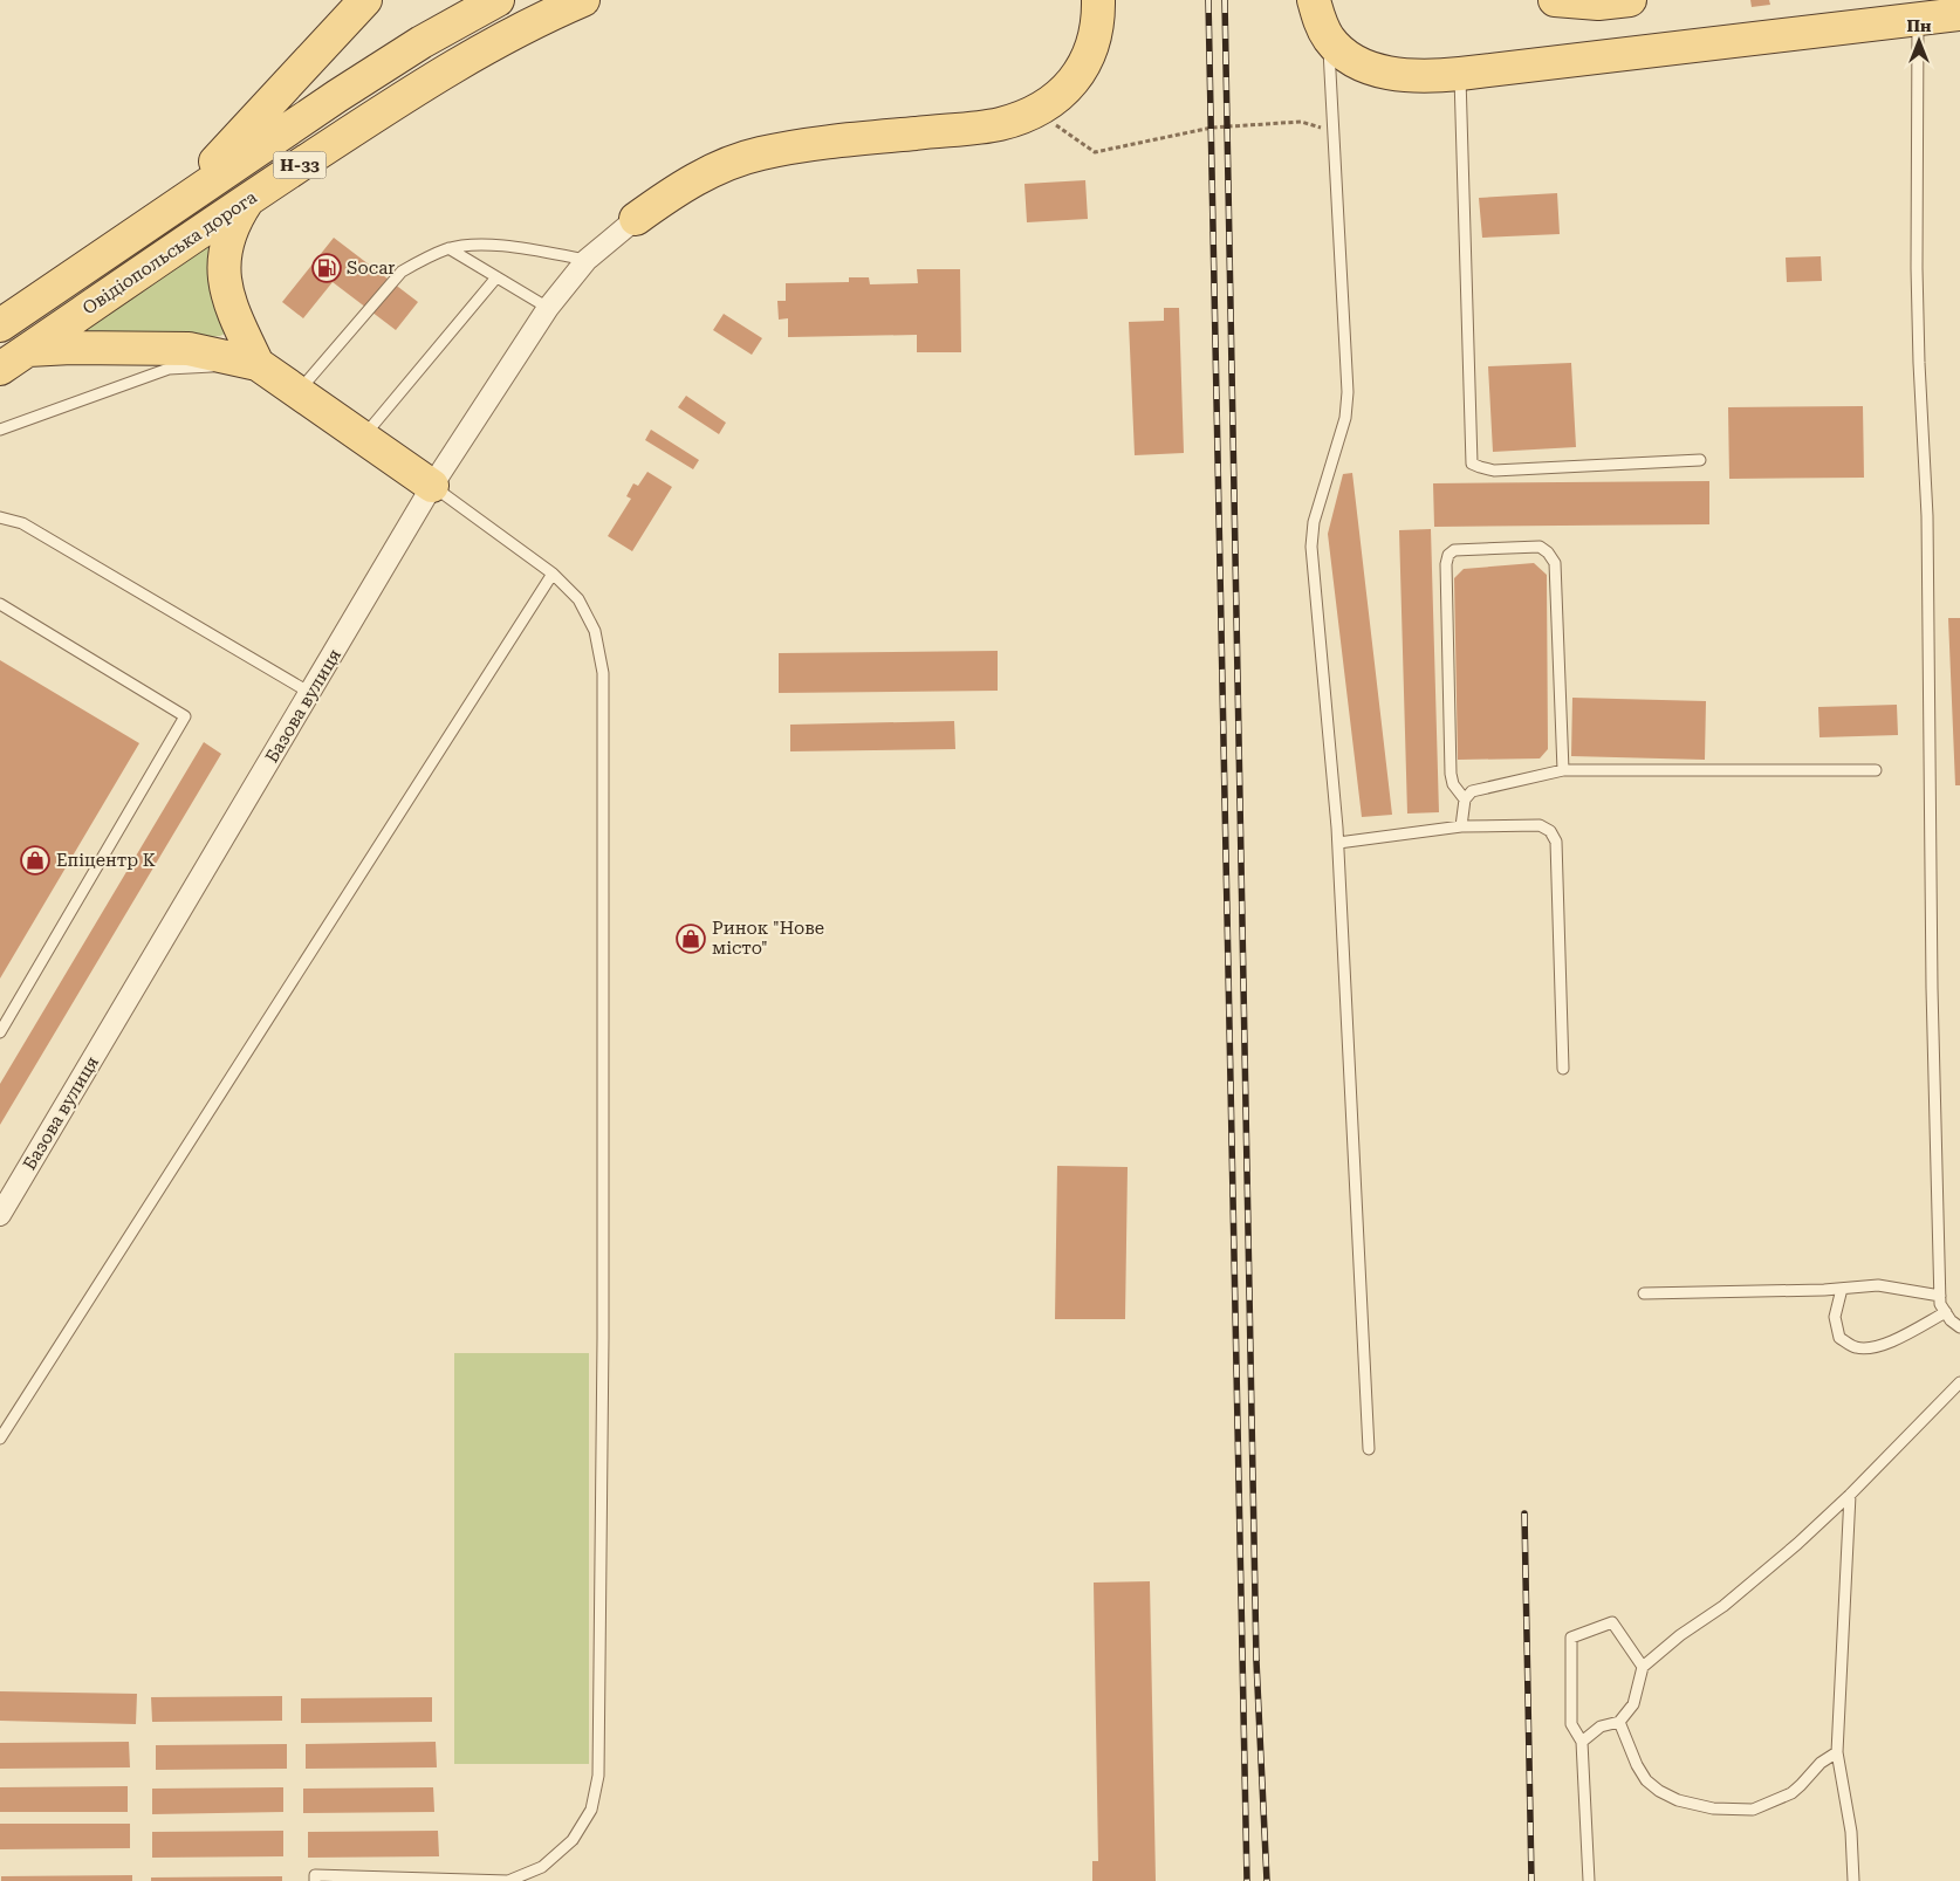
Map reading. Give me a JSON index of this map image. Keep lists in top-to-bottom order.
{
  "streets": {
    "main road": ["Н-33", "Овідіопольська дорога"],
    "street": ["Базова вулиця"]
  },
  "places": {
    "fuel station": ["Socar"],
    "shop": ["Епіцентр К", "Ринок \"Нове місто\""]
  },
  "north": "top"
}
